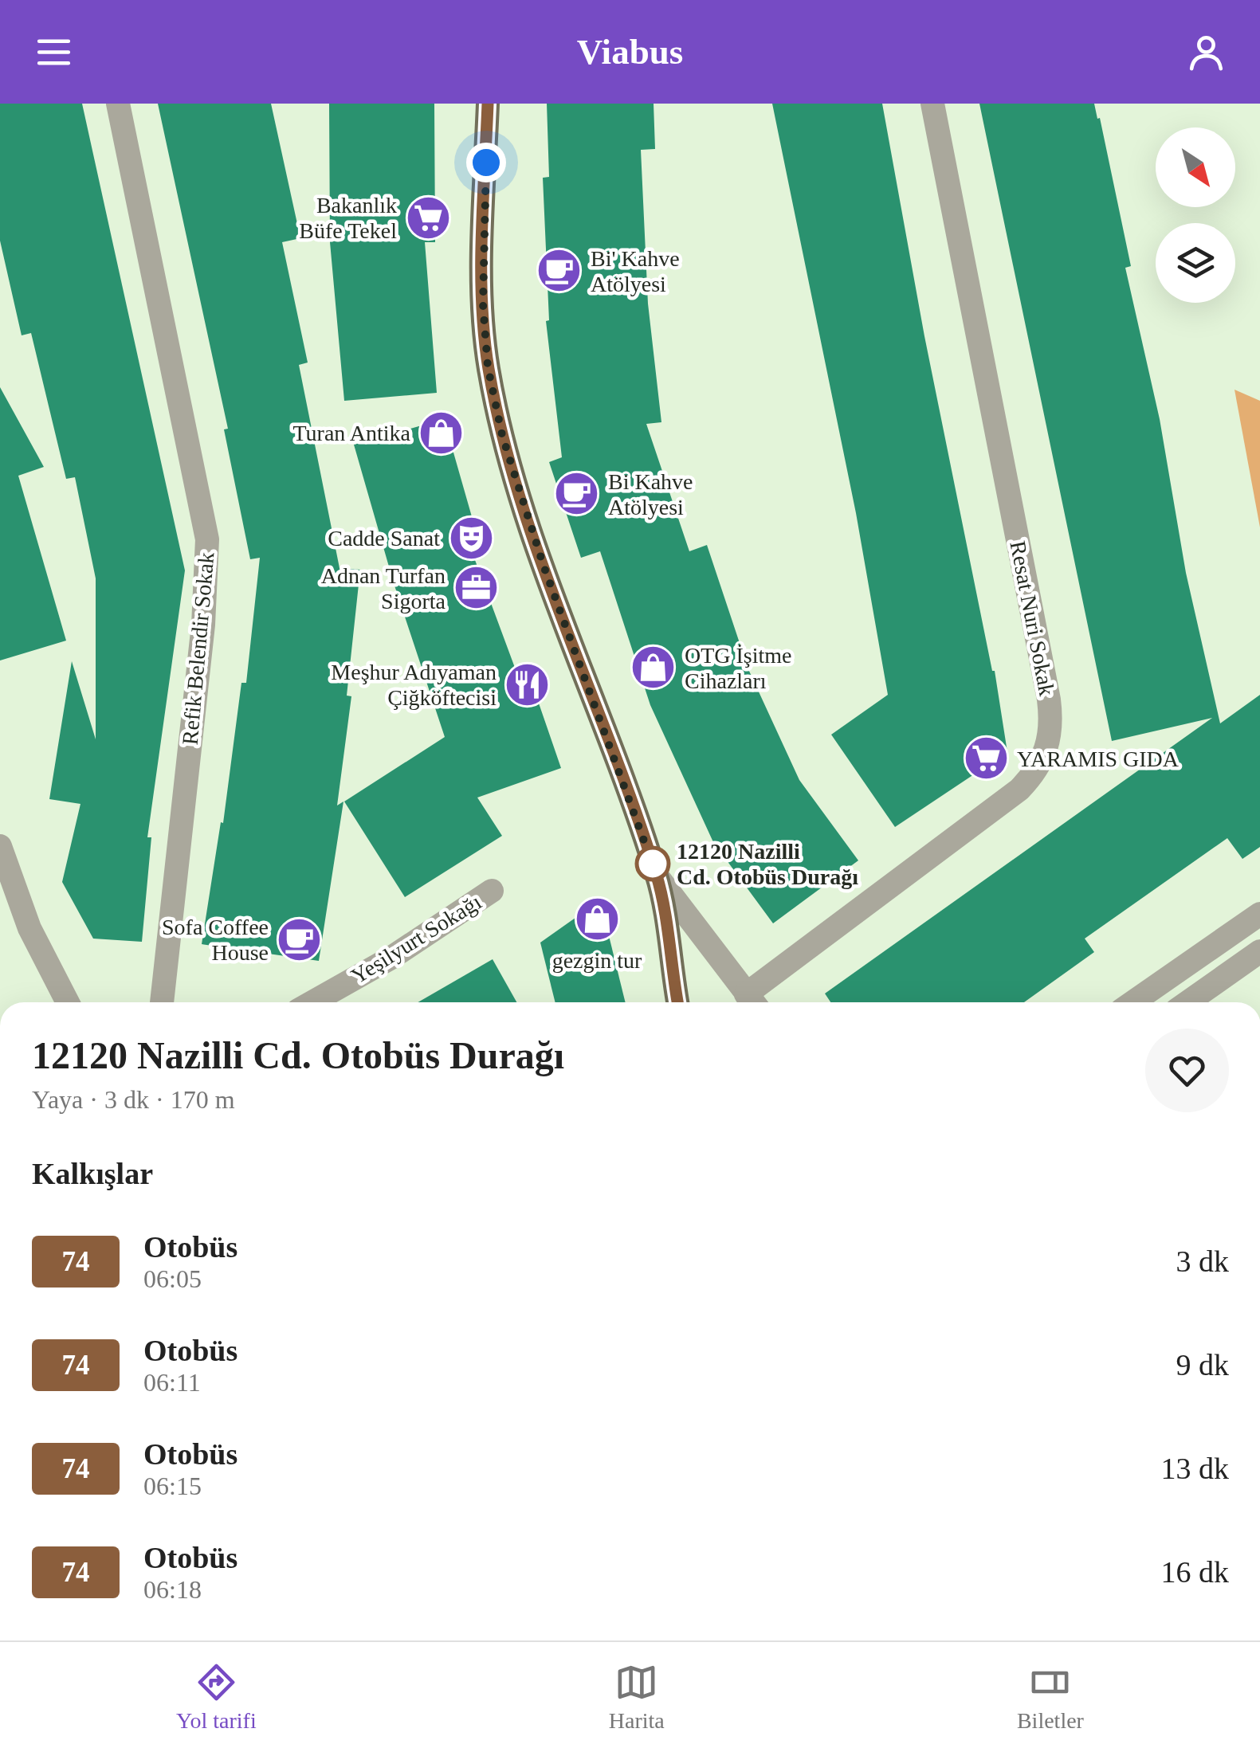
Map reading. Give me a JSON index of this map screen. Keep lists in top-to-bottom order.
{
  "streets": {
    "street": ["Resat Nuri Sokak", "Refik Belendir Sokak", "Yeşilyurt Sokağı"]
  },
  "places": {
    "supermarket": ["Bakanlık Büfe Tekel", "YARAMIS GIDA"],
    "cafe": ["Bi' Kahve Atölyesi", "Bi Kahve Atölyesi", "Sofa Coffee House"],
    "shop": ["Turan Antika", "OTG İşitme Cihazları", "gezgin tur"],
    "theatre": ["Cadde Sanat"],
    "office": ["Adnan Turfan Sigorta"],
    "restaurant": ["Meşhur Adıyaman Çiğköftecisi"],
    "other": ["12120 Nazilli Cd. Otobüs Durağı"]
  },
  "lines": ["bus line 74"],
  "north": "bottom right",
  "page": {
    "header": "Viabus",
    "heading": [
      ["12120 Nazilli Cd. Otobüs Durağı", "Yaya · 3 dk · 170 m"],
      "Kalkışlar"
    ],
    "list": [
      {
        "mark": "74",
        "name": "Otobüs",
        "note": "06:05",
        "value": "3 dk"
      },
      {
        "mark": "74",
        "name": "Otobüs",
        "note": "06:11",
        "value": "9 dk"
      },
      {
        "mark": "74",
        "name": "Otobüs",
        "note": "06:15",
        "value": "13 dk"
      },
      {
        "mark": "74",
        "name": "Otobüs",
        "note": "06:18",
        "value": "16 dk"
      }
    ],
    "tabs": ["Yol tarifi", "Harita", "Biletler"]
  }
}
